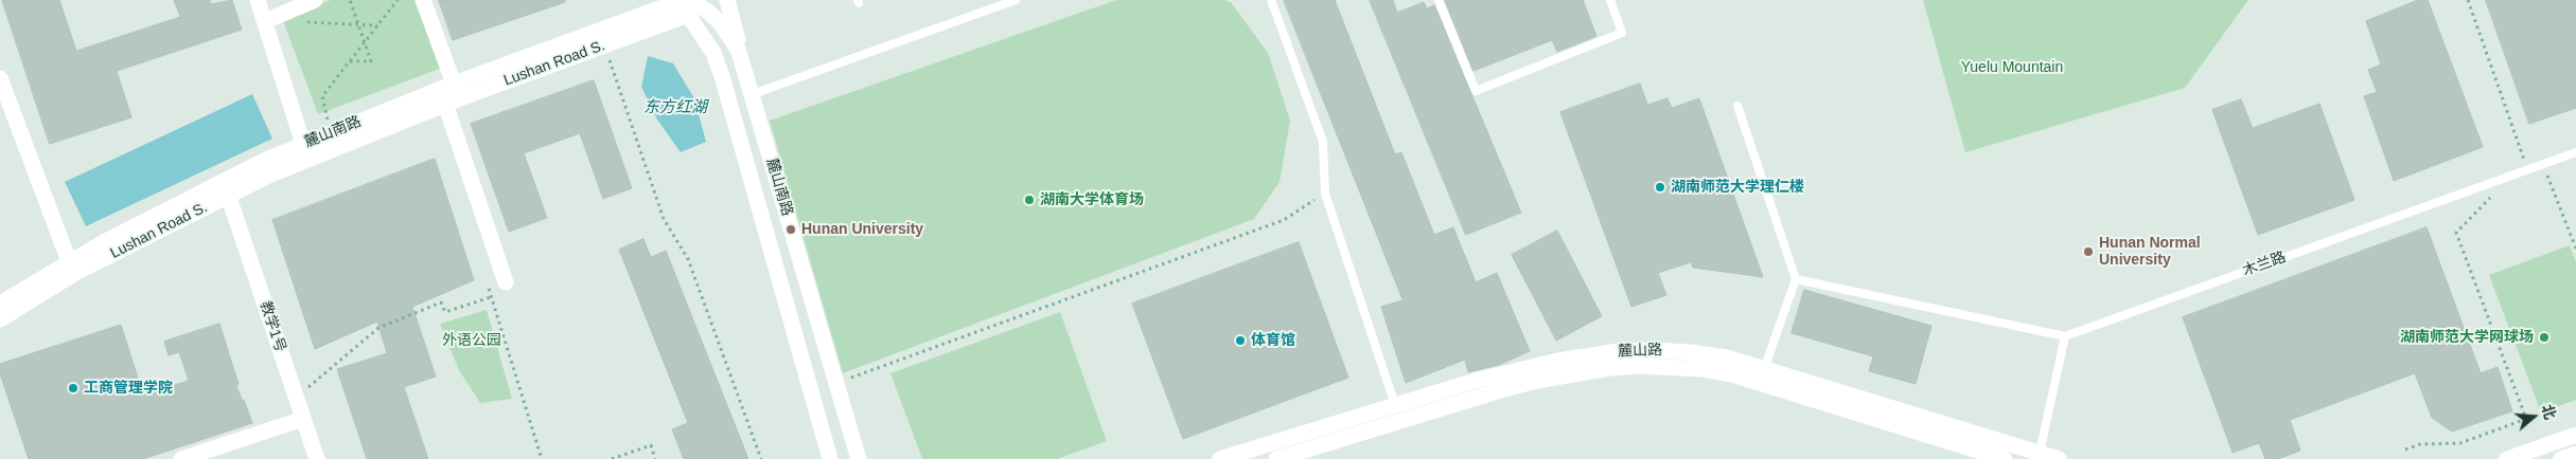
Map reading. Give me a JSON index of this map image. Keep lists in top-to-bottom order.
{
  "streets": {
    "main road": [
      "Lushan Road S.",
      "麓山南路",
      "教学1号",
      "麓山路"
    ],
    "lane": ["木兰路"]
  },
  "crossings": [
    ["Lushan Road S.", "麓山南路"],
    ["Lushan Road S.", "教学1号"]
  ],
  "water": ["东方红湖"],
  "parks": ["Yuelu Mountain", "外语公园"],
  "places": [
    "湖南师范大学理仁楼",
    "湖南大学体育场",
    "Hunan University",
    "Hunan Normal University",
    "湖南师范大学网球场",
    "体育馆",
    "工商管理学院"
  ],
  "north": "right"
}
